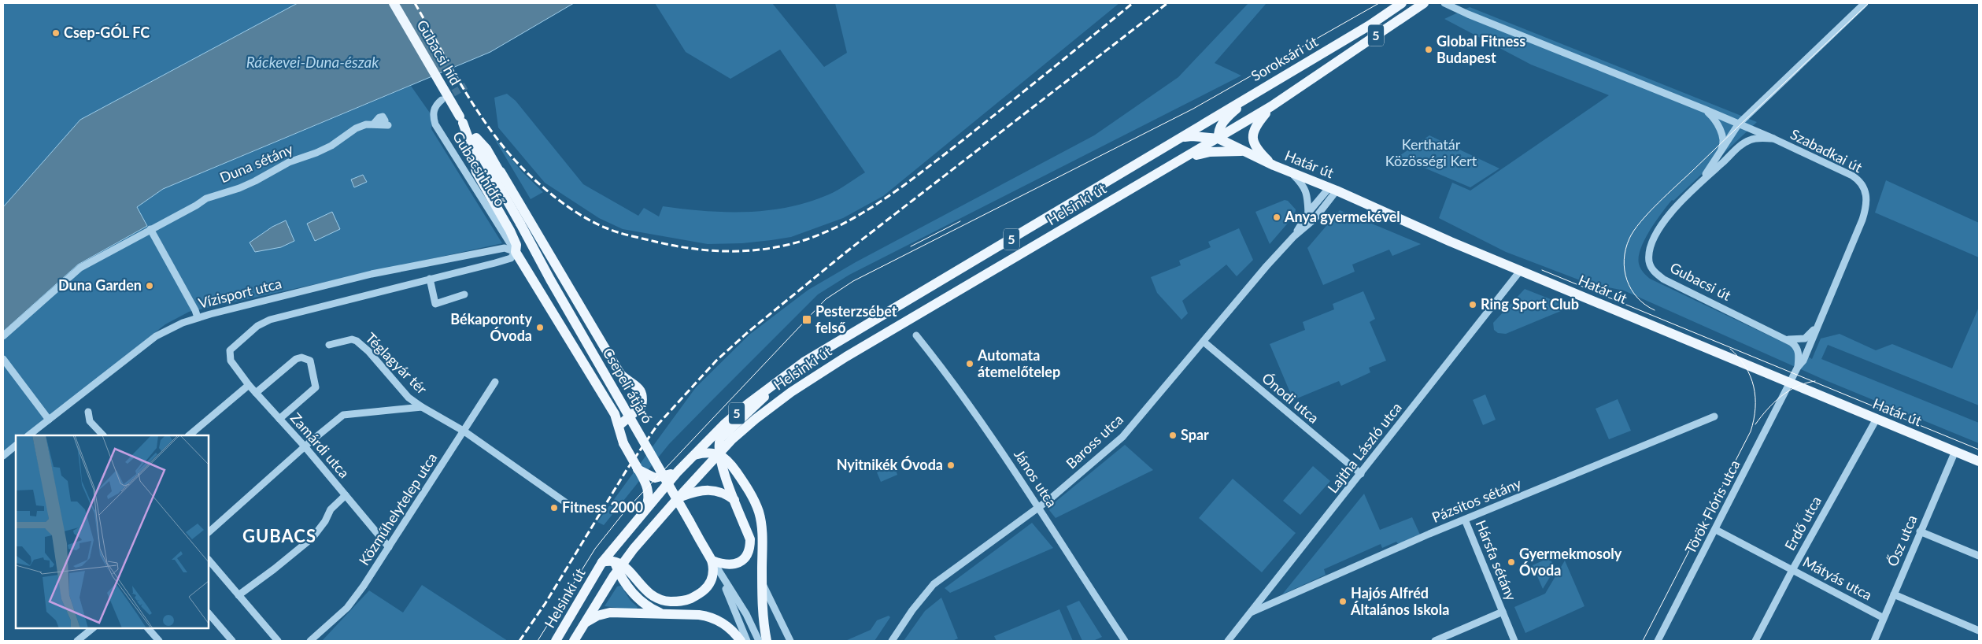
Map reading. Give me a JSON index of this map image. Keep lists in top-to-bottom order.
{
  "streets": {
    "main road": [
      "5",
      "Gubacsi híd",
      "Soroksári út",
      "Határ út",
      "Helsinki út",
      "Csepeli átjáró"
    ],
    "street": [
      "Szabadkai út",
      "Duna sétány",
      "Gubacsi hídfő",
      "Gubacsi út",
      "Vízisport utca",
      "Téglagyár tér",
      "Ónodi utca",
      "Baross utca",
      "Zamárdi utca",
      "Lajtha László utca",
      "János utca",
      "Pázsitos sétány",
      "Török Flóris utca",
      "Közműhelytelep utca",
      "Erdő utca",
      "Ősz utca",
      "Hársfa sétány",
      "Mátyás utca"
    ]
  },
  "crossings": [
    ["5", "Határ út"],
    ["5", "Helsinki út"],
    ["Gubacsi híd", "Csepeli átjáró"],
    ["Soroksári út", "Helsinki út"],
    ["Szabadkai út", "Gubacsi út"],
    ["Határ út", "Helsinki út"],
    ["Határ út", "Baross utca"],
    ["Határ út", "Lajtha László utca"],
    ["Határ út", "Török Flóris utca"],
    ["Határ út", "Erdő utca"],
    ["Határ út", "Ősz utca"],
    ["Gubacsi hídfő", "Vízisport utca"],
    ["Téglagyár tér", "Zamárdi utca"],
    ["Téglagyár tér", "Közműhelytelep utca"],
    ["Ónodi utca", "Baross utca"],
    ["Ónodi utca", "Lajtha László utca"],
    ["Baross utca", "János utca"],
    ["Zamárdi utca", "Közműhelytelep utca"],
    ["Lajtha László utca", "Pázsitos sétány"],
    ["Pázsitos sétány", "Hársfa sétány"],
    ["Török Flóris utca", "Mátyás utca"],
    ["Erdő utca", "Mátyás utca"],
    ["Ősz utca", "Mátyás utca"]
  ],
  "districts": ["GUBACS"],
  "water": ["Ráckevei-Duna-észak"],
  "parks": ["Kerthatár Közösségi Kert"],
  "places": {
    "other": [
      "Csep-GÓL FC",
      "Global Fitness Budapest",
      "Anya gyermekével",
      "Duna Garden",
      "Ring Sport Club",
      "Békaporonty Óvoda",
      "Automata átemelőtelep",
      "Spar",
      "Nyitnikék Óvoda",
      "Fitness 2000",
      "Gyermekmosoly Óvoda",
      "Hajós Alfréd Általános Iskola"
    ],
    "transit": ["Pesterzsébet felső"]
  }
}
